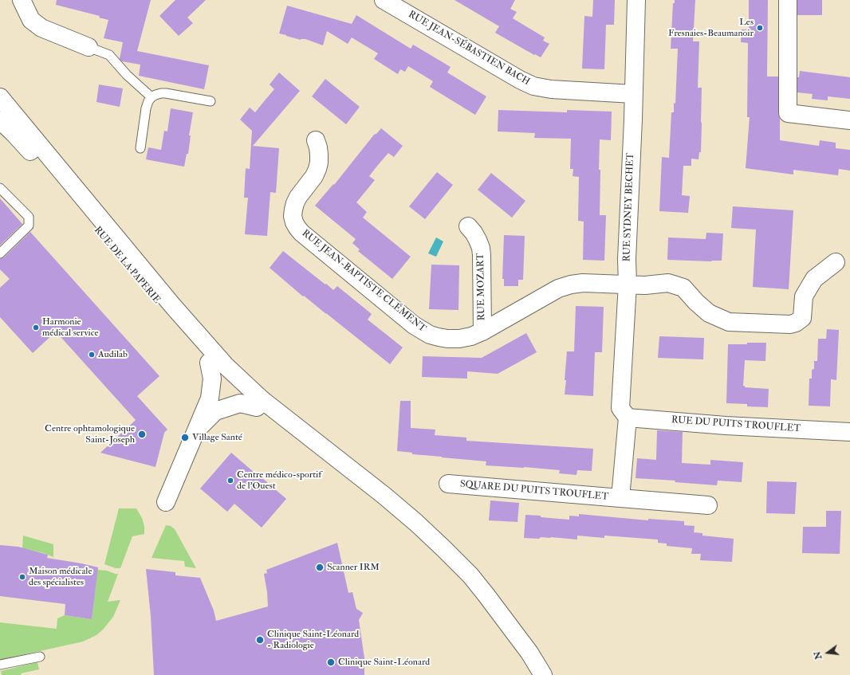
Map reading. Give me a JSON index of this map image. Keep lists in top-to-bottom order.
{
  "streets": {
    "main road": [
      "RUE JEAN-SÉBASTIEN BACH",
      "RUE SYDNEY BECHET",
      "RUE DE LA PAPERIE",
      "RUE JEAN-BAPTISTE CLÉMENT",
      "RUE MOZART",
      "RUE DU PUITS TROUFLET",
      "SQUARE DU PUITS TROUFLET"
    ]
  },
  "crossings": [
    ["RUE JEAN-SÉBASTIEN BACH", "RUE SYDNEY BECHET"],
    ["RUE SYDNEY BECHET", "RUE JEAN-BAPTISTE CLÉMENT"],
    ["RUE SYDNEY BECHET", "RUE DU PUITS TROUFLET"],
    ["RUE SYDNEY BECHET", "SQUARE DU PUITS TROUFLET"],
    ["RUE JEAN-BAPTISTE CLÉMENT", "RUE MOZART"],
    ["RUE DU PUITS TROUFLET", "SQUARE DU PUITS TROUFLET"]
  ],
  "places": [
    "Les Fresnaies-Beaumanoir",
    "Harmonie médical service",
    "Audilab",
    "Centre ophtamologique Saint-Joseph",
    "Village Santé",
    "Centre médico-sportif de l'Ouest",
    "Scanner IRM",
    "Maison médicale des spécialistes",
    "Clinique Saint-Léonard - Radiologie",
    "Clinique Saint-Léonard"
  ],
  "north": "left"
}
